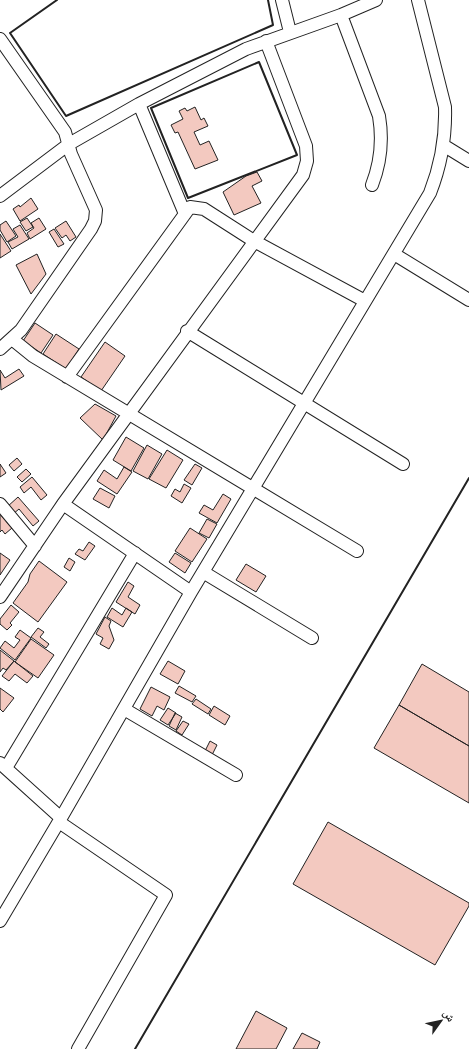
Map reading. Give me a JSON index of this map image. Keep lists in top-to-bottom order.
{
  "north": "top right"
}
